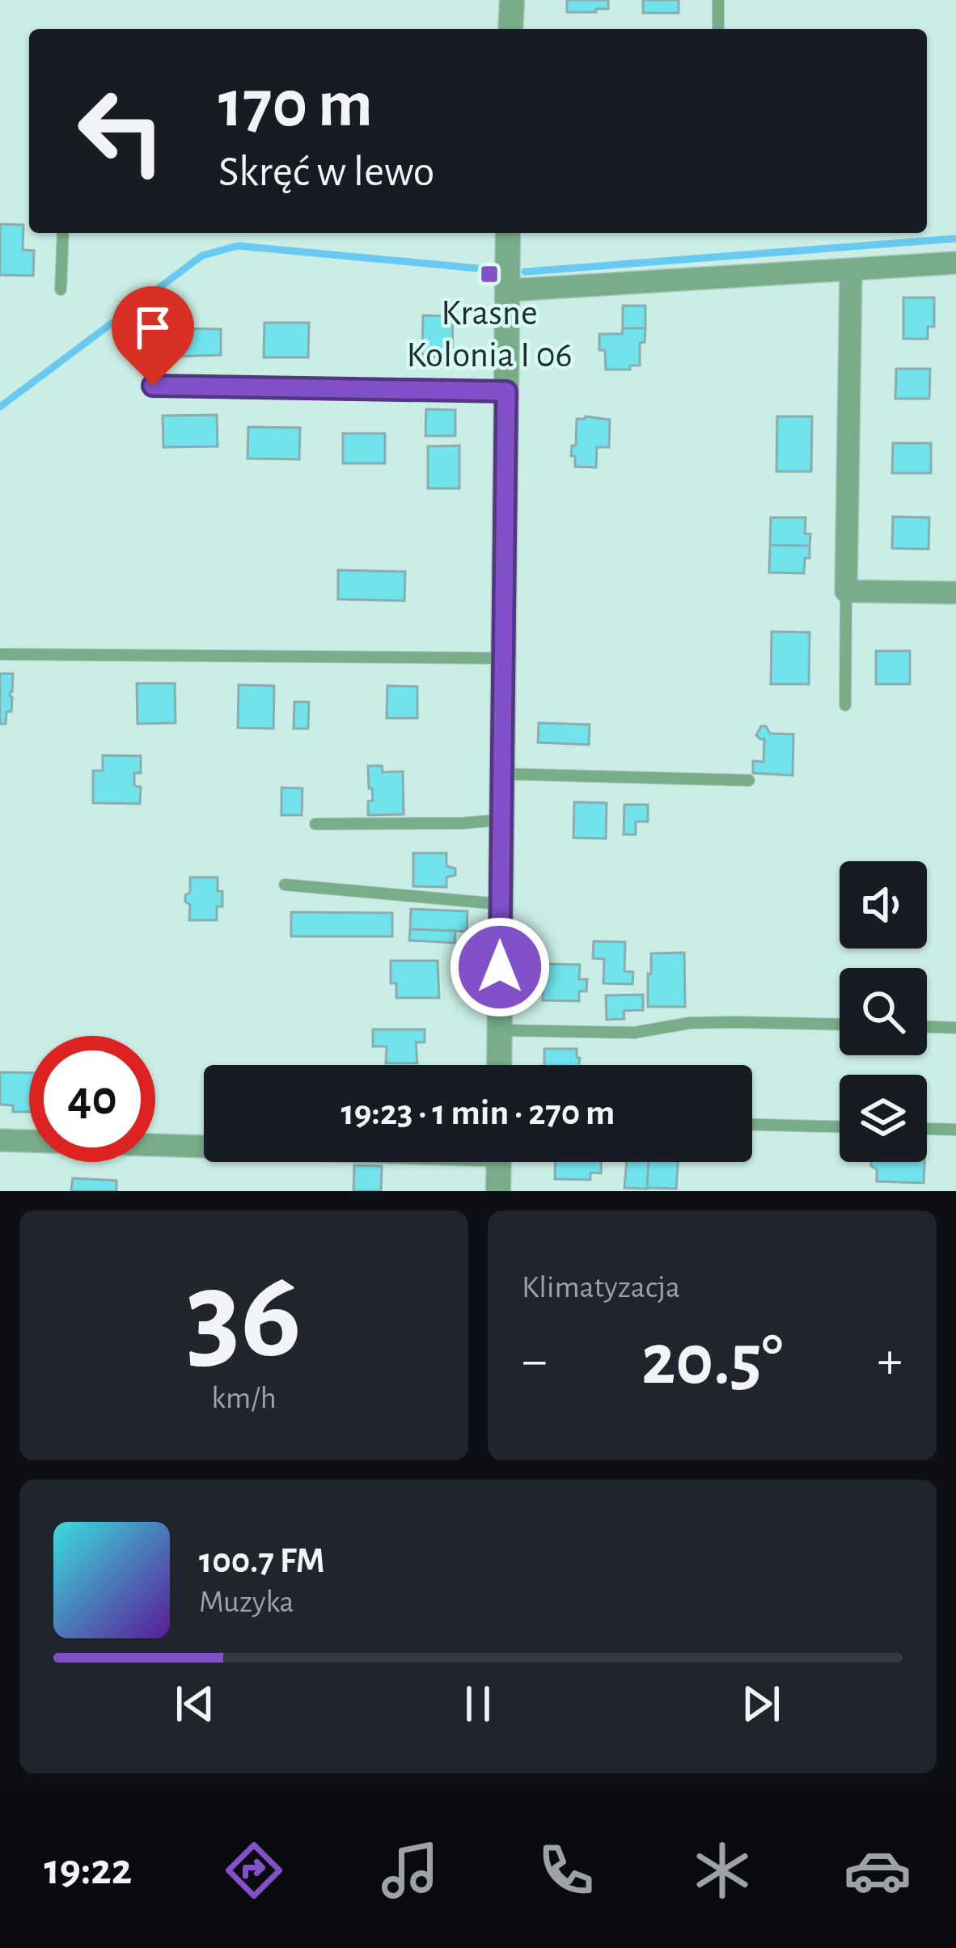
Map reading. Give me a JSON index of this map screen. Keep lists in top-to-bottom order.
{
  "places": {
    "transit": ["Krasne Kolonia I 06"]
  },
  "page": {
    "turn": ["170 m", "Skręć w lewo"],
    "limit": "40",
    "trip": "19:23 · 1 min · 270 m",
    "tile": [
      ["36", "km/h"],
      "Klimatyzacja"
    ],
    "heat": ["−", "20.5°", "+"],
    "song": ["100.7 FM", "Muzyka"],
    "tabs": "19:22"
  }
}
